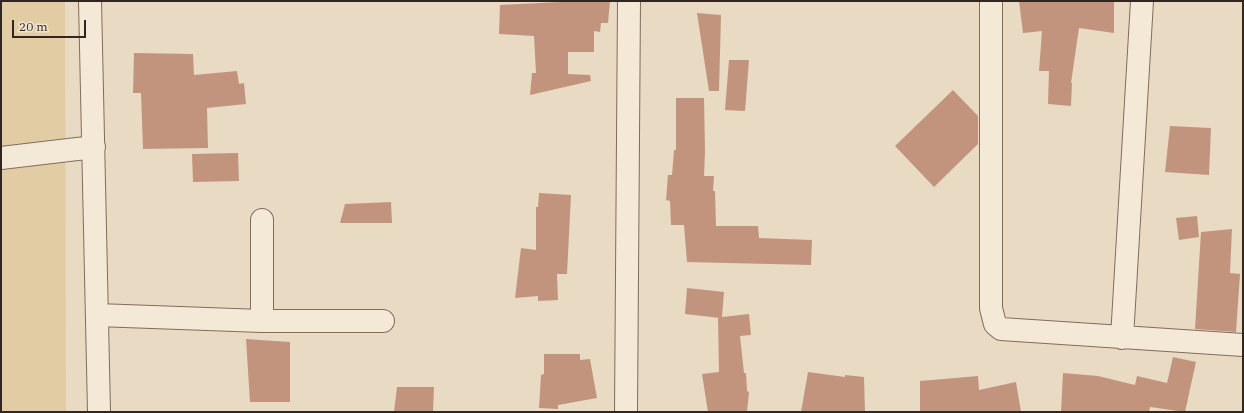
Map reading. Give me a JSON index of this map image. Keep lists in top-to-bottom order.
{
  "scale_bar": "20 m"
}
